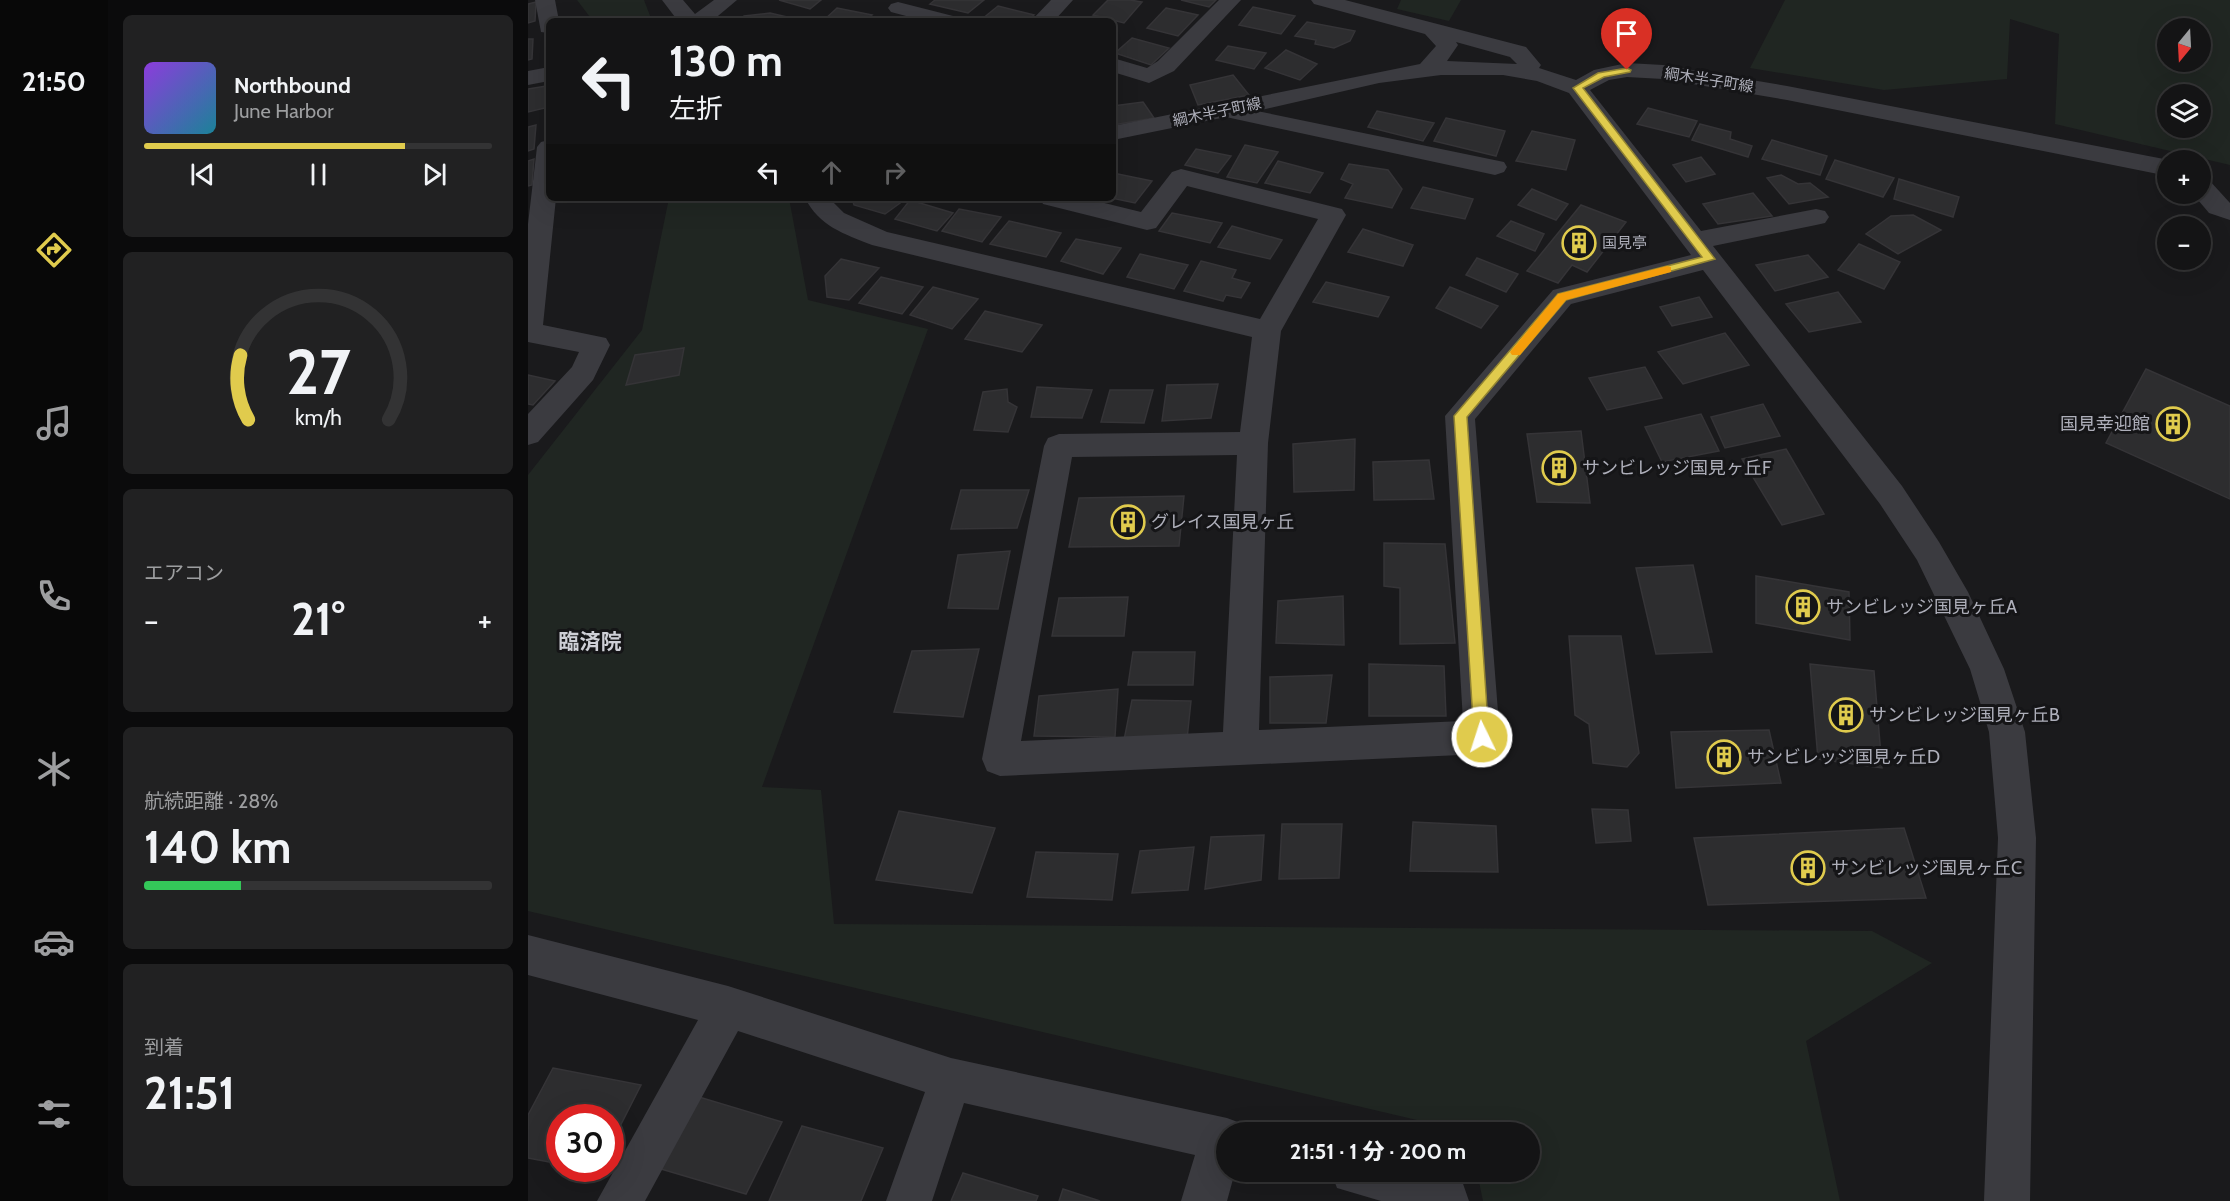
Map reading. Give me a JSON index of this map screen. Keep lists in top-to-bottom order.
{
  "streets": {
    "street": ["綱木半子町線"]
  },
  "districts": ["臨済院"],
  "places": {
    "building": [
      "国見亭",
      "国見幸迎館",
      "サンビレッジ国見ヶ丘F",
      "グレイス国見ヶ丘",
      "サンビレッジ国見ヶ丘A",
      "サンビレッジ国見ヶ丘B",
      "サンビレッジ国見ヶ丘D",
      "サンビレッジ国見ヶ丘C"
    ]
  },
  "north": "bottom",
  "page": {
    "tabs": "21:50",
    "map_buttons": ["+", "−"],
    "turn": ["130 m", "左折"],
    "song": ["Northbound", "June Harbor"],
    "tile": [
      "エアコン",
      ["航続距離 · 28%", "140 km"],
      ["到着", "21:51"]
    ],
    "heat": ["−", "21°", "+"],
    "limit": "30",
    "trip": "21:51 · 1 分 · 200 m",
    "gauge": ["27", "km/h"]
  }
}
